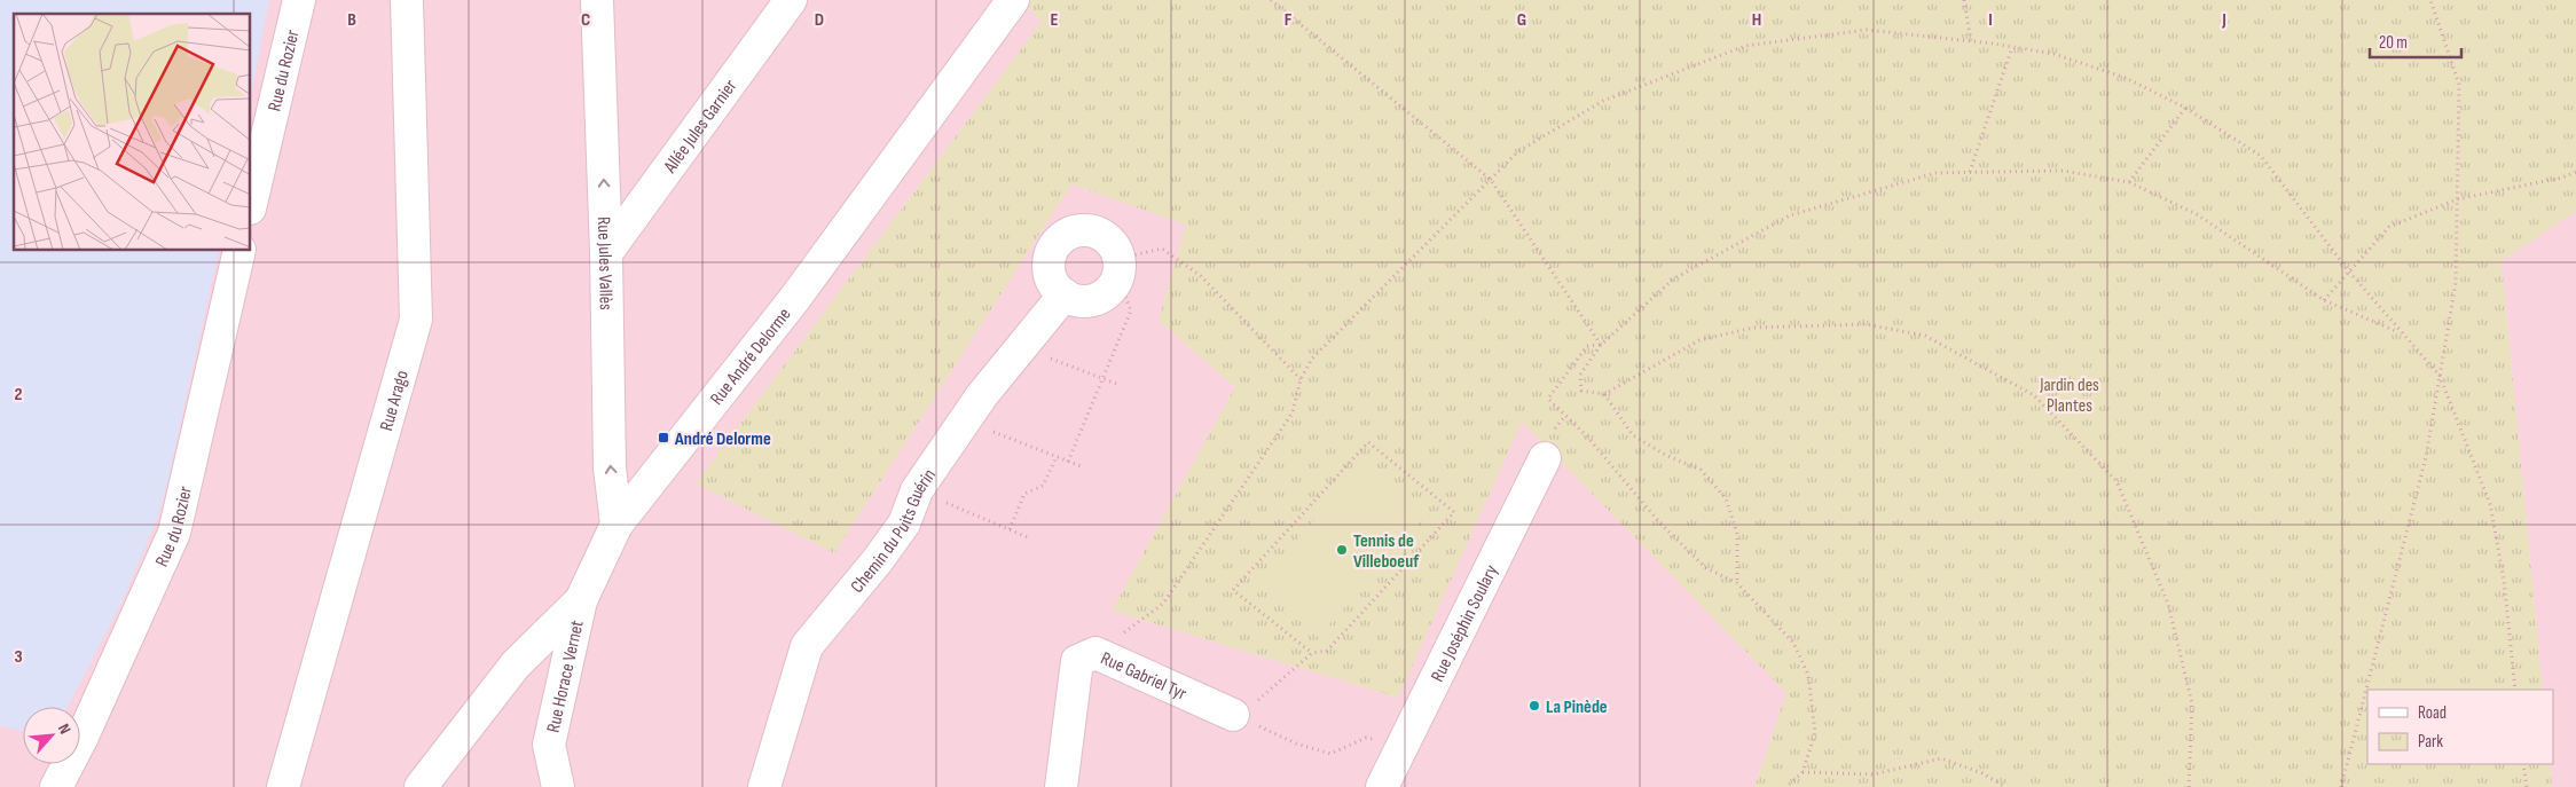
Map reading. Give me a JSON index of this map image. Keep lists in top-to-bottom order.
{
  "streets": {
    "street": [
      "Rue du Rozier",
      "Allée Jules Garnier",
      "Rue Jules Vallès",
      "Rue André Delorme",
      "Rue Arago",
      "Chemin du Puits Guérin",
      "Rue Joséphin Soulary",
      "Rue Gabriel Tyr",
      "Rue Horace Vernet"
    ]
  },
  "crossings": [
    ["Allée Jules Garnier", "Rue Jules Vallès"],
    ["Rue Jules Vallès", "Rue André Delorme"],
    ["Rue André Delorme", "Rue Horace Vernet"]
  ],
  "one_way": ["Rue Jules Vallès"],
  "parks": ["Jardin des Plantes"],
  "places": {
    "transit": ["André Delorme"],
    "other": ["Tennis de Villeboeuf", "La Pinède"]
  },
  "legend": ["Road", "Park"],
  "scale_bar": "20 m",
  "north": "top right",
  "grid": {
    "columns": [
      "B",
      "C",
      "D",
      "E",
      "F",
      "G",
      "H",
      "I",
      "J"
    ],
    "rows": ["2", "3"]
  }
}
